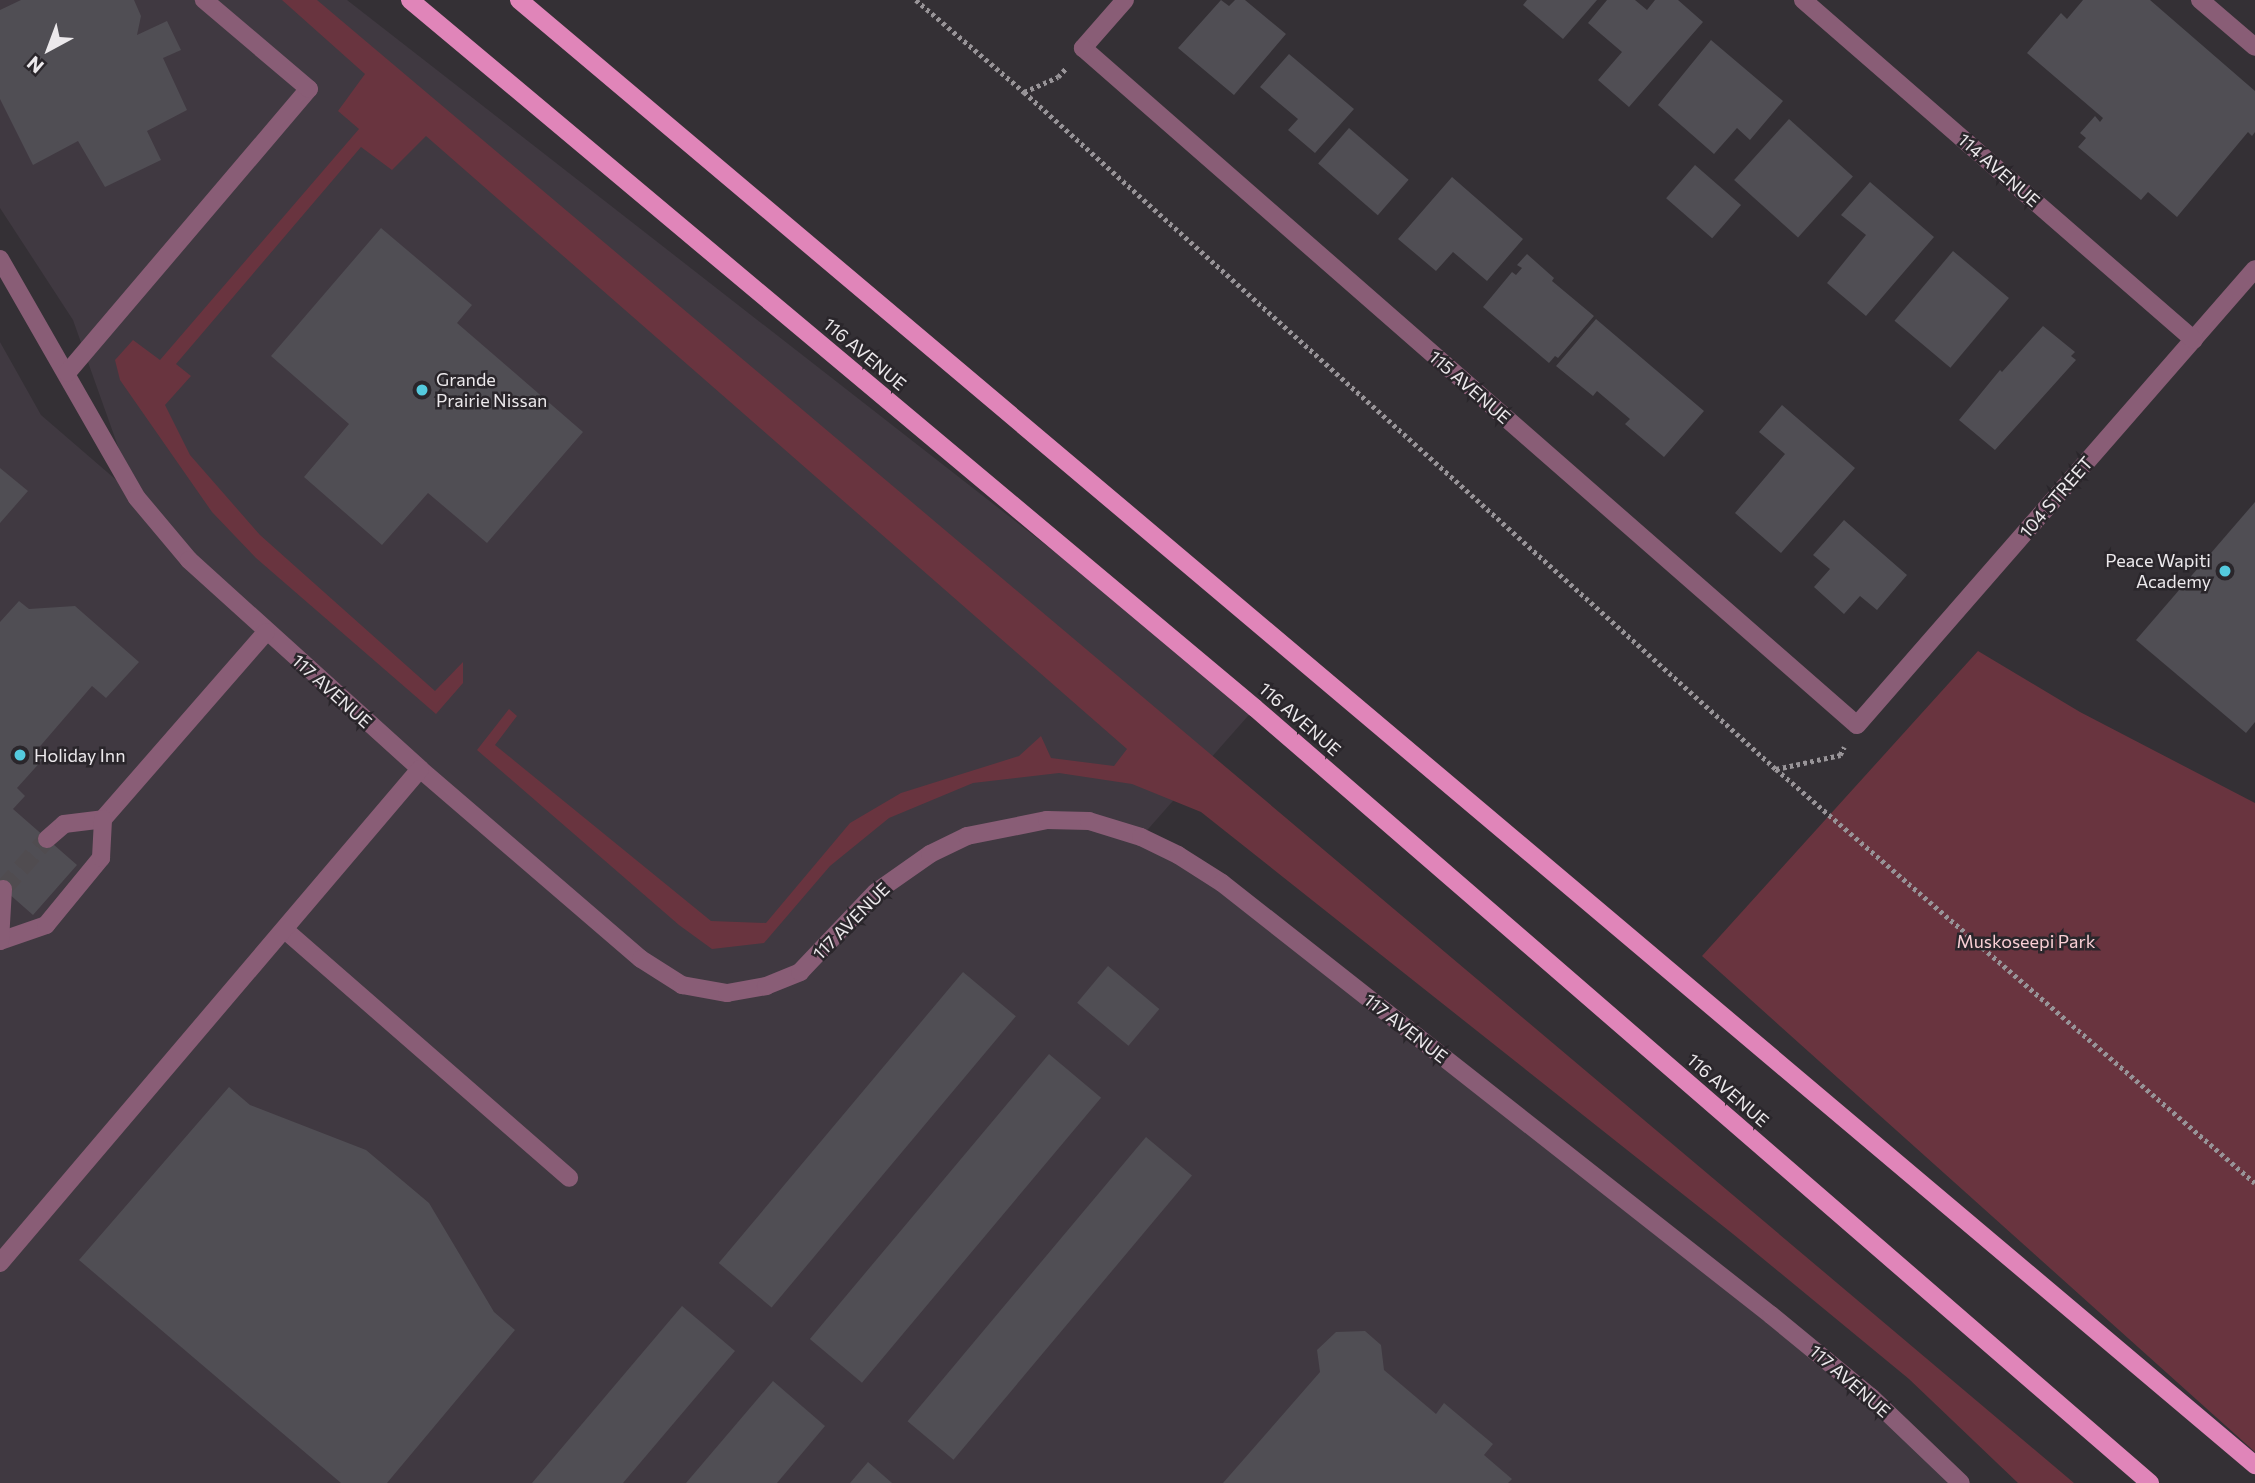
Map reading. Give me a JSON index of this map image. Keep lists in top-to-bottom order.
{
  "streets": {
    "main road": ["116 AVENUE"],
    "street": [
      "114 AVENUE",
      "115 AVENUE",
      "104 STREET",
      "117 AVENUE"
    ]
  },
  "crossings": [
    ["114 AVENUE", "104 STREET"],
    ["115 AVENUE", "104 STREET"]
  ],
  "parks": ["Muskoseepi Park"],
  "places": ["Grande Prairie Nissan", "Peace Wapiti Academy", "Holiday Inn"],
  "north": "bottom left"
}
